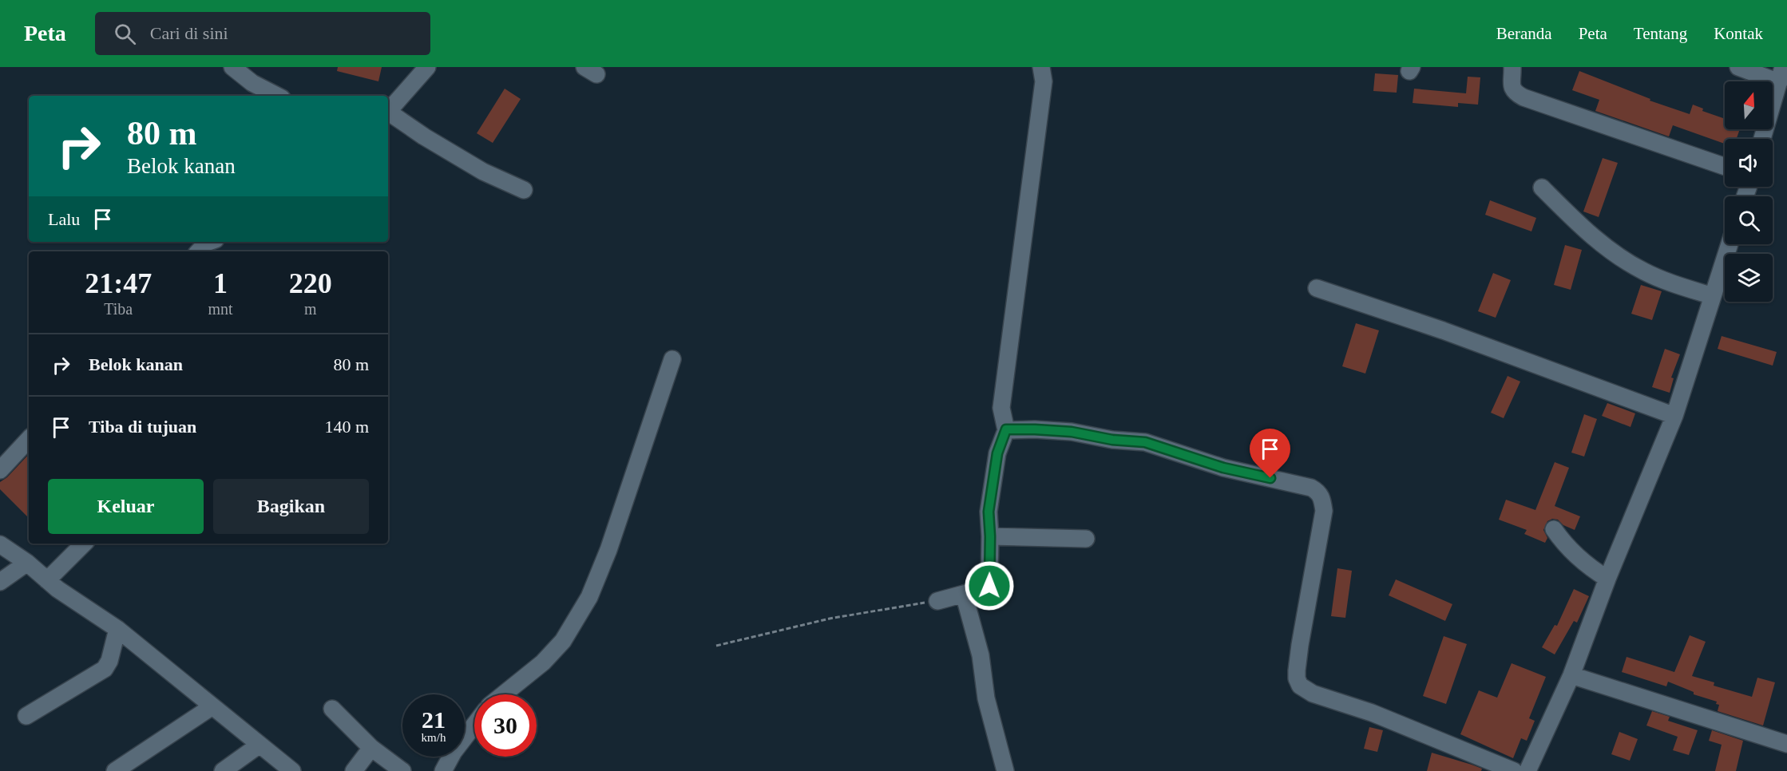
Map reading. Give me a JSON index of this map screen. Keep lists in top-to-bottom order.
{
  "north": "top",
  "page": {
    "header": "Peta",
    "search": "Cari di sini",
    "nav": [
      "Beranda",
      "Peta",
      "Tentang",
      "Kontak"
    ],
    "turn": ["80 m", "Belok kanan"],
    "then": "Lalu",
    "eta": [
      "21:47",
      "Tiba",
      "1",
      "mnt",
      "220",
      "m"
    ],
    "list": [
      {
        "name": "Belok kanan",
        "value": "80 m"
      },
      {
        "name": "Tiba di tujuan",
        "value": "140 m"
      }
    ],
    "buttons": ["Keluar", "Bagikan"],
    "speed": "21 km/h",
    "limit": "30"
  }
}
